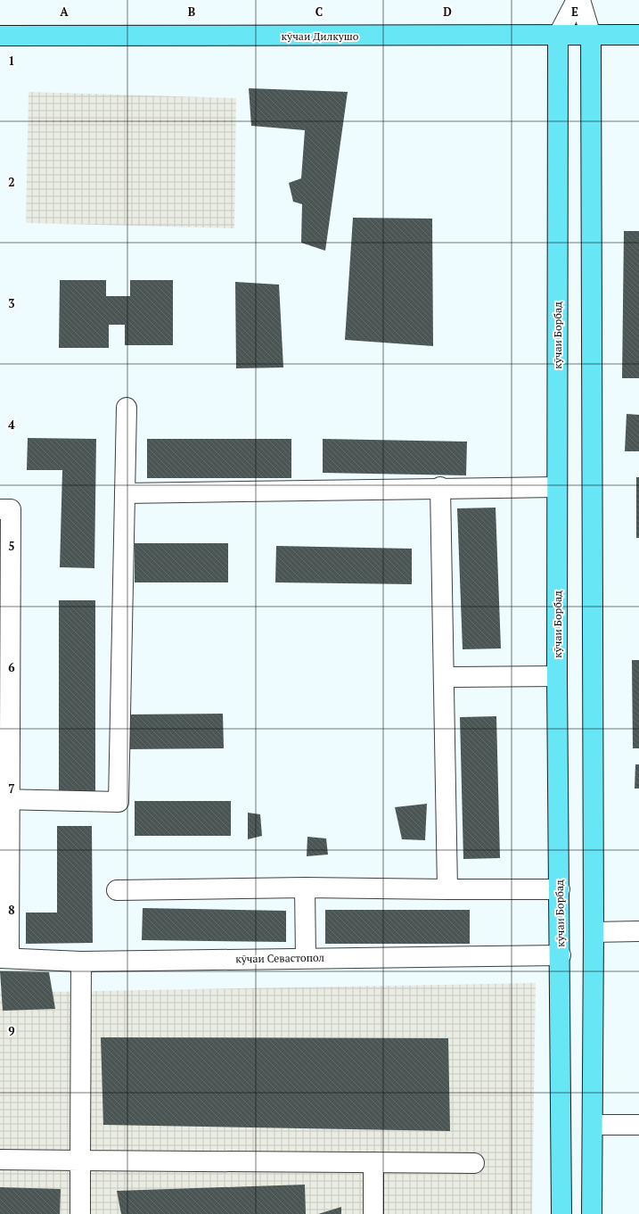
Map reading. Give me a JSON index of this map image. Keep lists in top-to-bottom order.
{
  "streets": {
    "main road": ["кӯчаи Дилкушо", "кӯчаи Борбад"],
    "street": ["кӯчаи Севастопол"]
  },
  "crossings": [
    ["кӯчаи Дилкушо", "кӯчаи Борбад"],
    ["кӯчаи Борбад", "кӯчаи Севастопол"]
  ],
  "grid": {
    "columns": [
      "A",
      "B",
      "C",
      "D",
      "E"
    ],
    "rows": [
      "1",
      "2",
      "3",
      "4",
      "5",
      "6",
      "7",
      "8",
      "9"
    ]
  }
}
